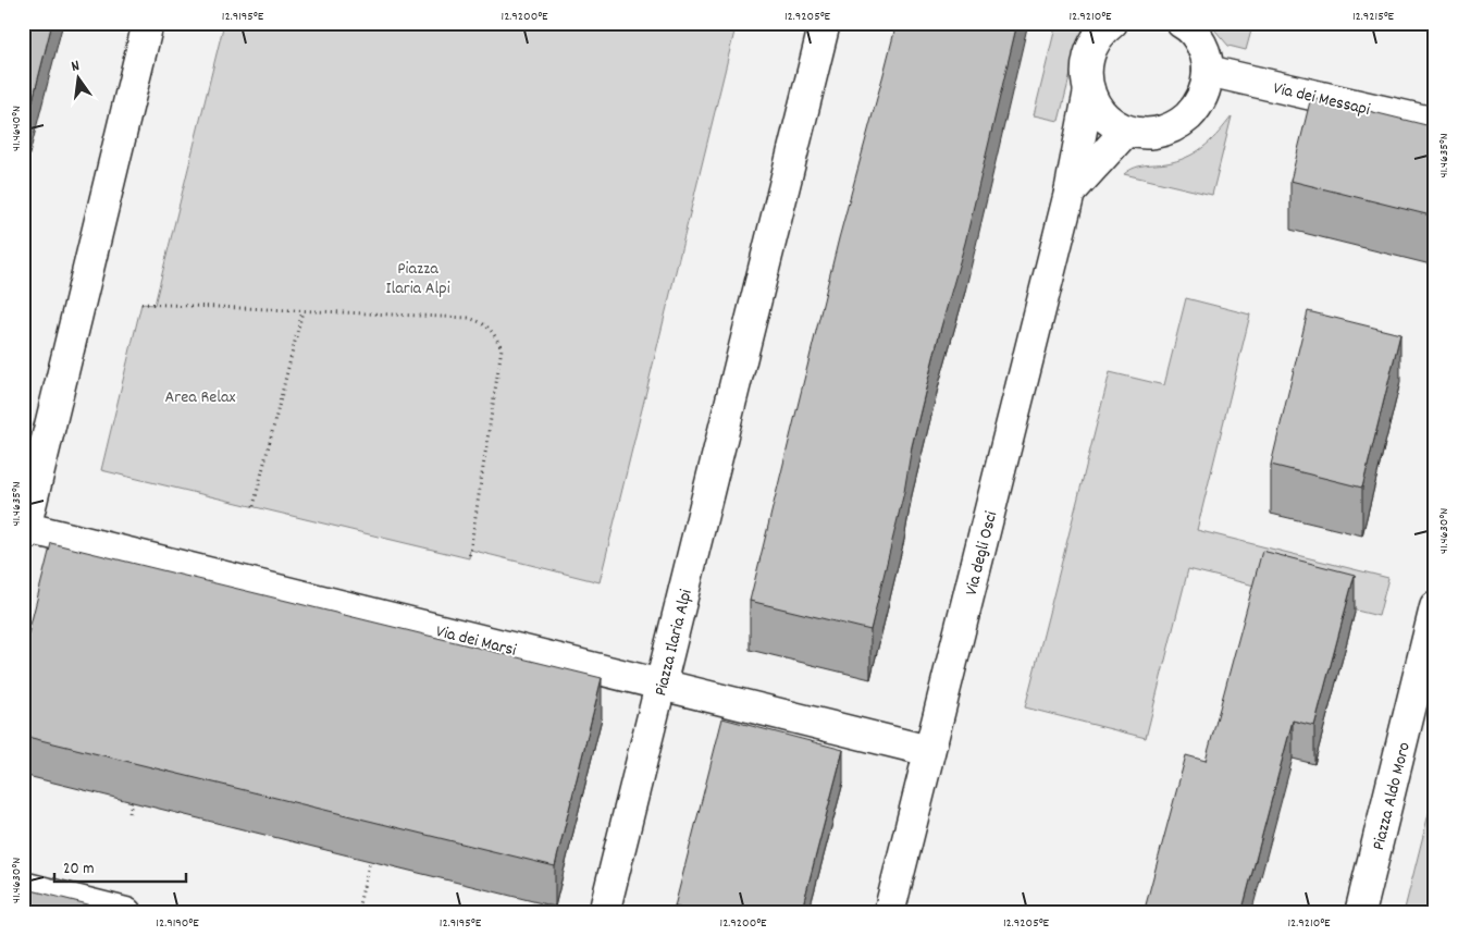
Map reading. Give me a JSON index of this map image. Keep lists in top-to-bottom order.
{
  "streets": {
    "street": [
      "Via dei Messapi",
      "Via degli Osci",
      "Via dei Marsi",
      "Piazza Ilaria Alpi",
      "Piazza Aldo Moro"
    ]
  },
  "crossings": [
    ["Via degli Osci", "Via dei Marsi"],
    ["Via dei Marsi", "Piazza Ilaria Alpi"]
  ],
  "parks": ["Piazza Ilaria Alpi", "Area Relax"],
  "scale_bar": "20 m",
  "north": "top",
  "coordinates": [
    "12.9195°E",
    "12.9200°E",
    "12.9205°E",
    "12.9210°E",
    "12.9215°E",
    "41.4640°N",
    "41.4635°N",
    "41.4630°N",
    "12.9190°E"
  ]
}
